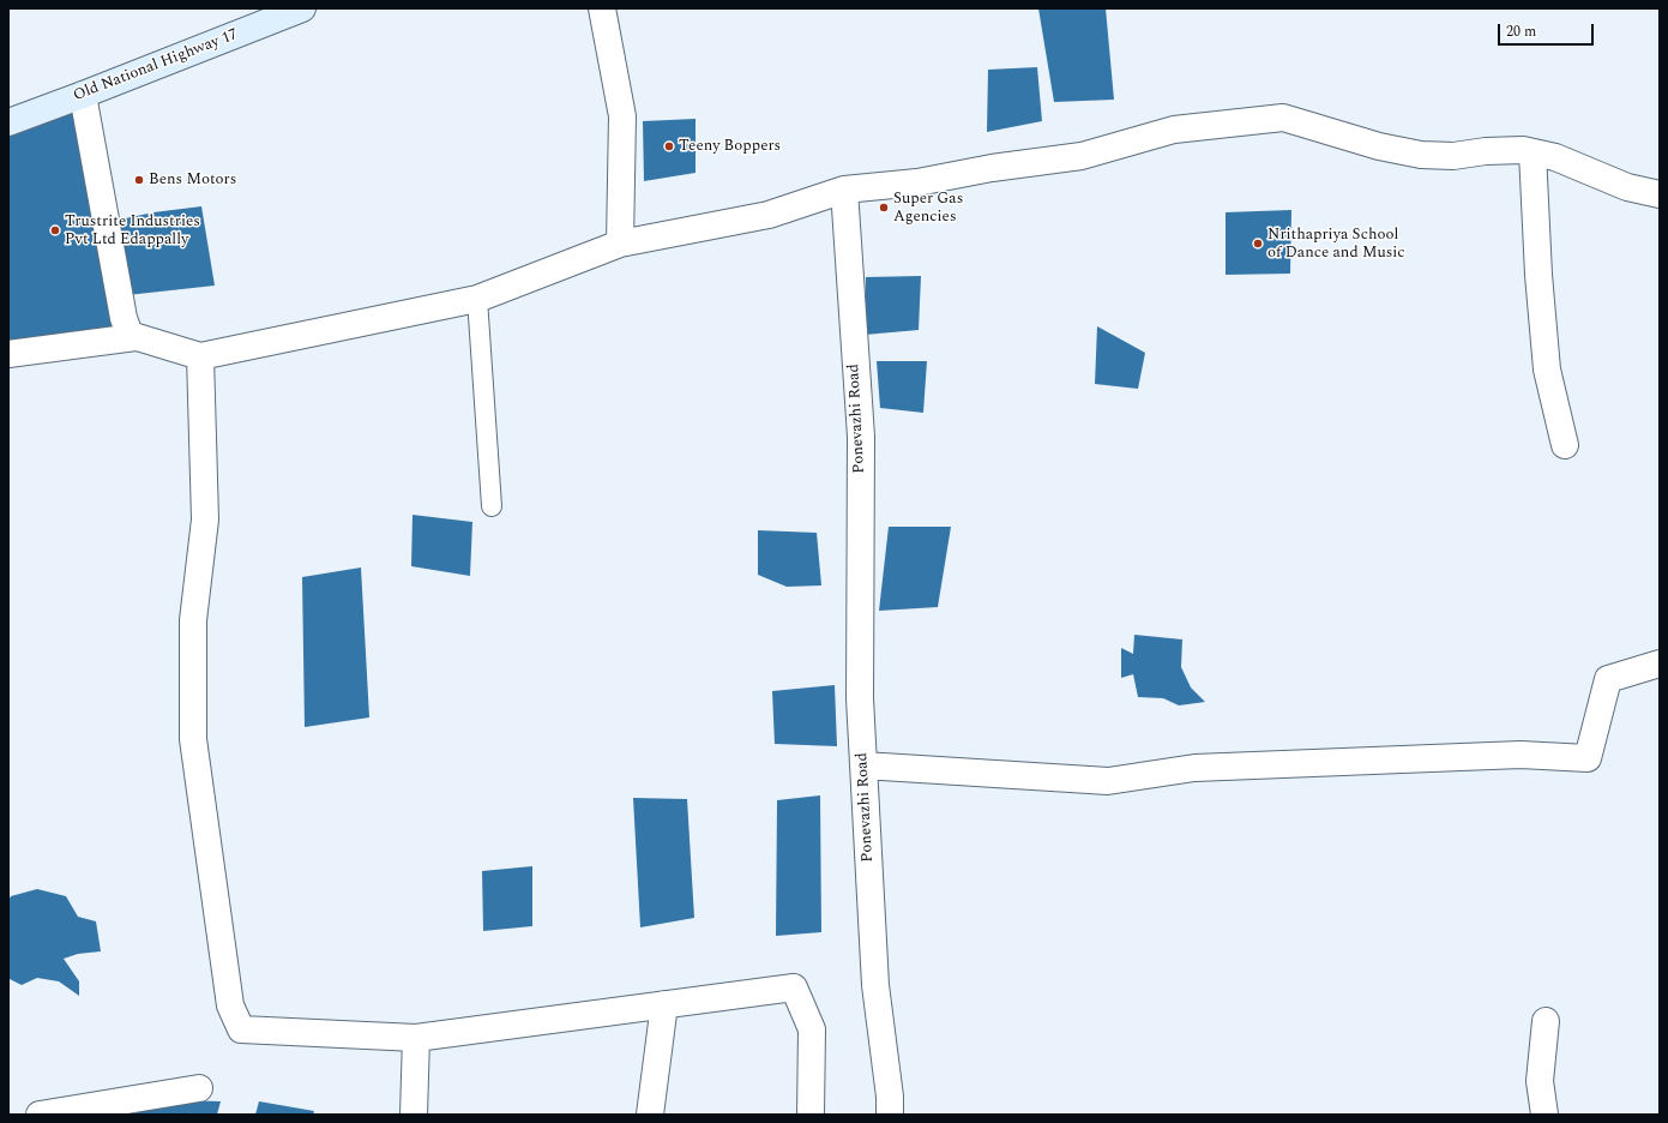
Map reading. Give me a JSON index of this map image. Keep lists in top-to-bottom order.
{
  "streets": {
    "street": ["Old National Highway 17", "Ponevazhi Road"]
  },
  "places": [
    "Teeny Boppers",
    "Bens Motors",
    "Super Gas Agencies",
    "Trustrite Industries Pvt Ltd Edappally",
    "Nrithapriya School of Dance and Music"
  ],
  "scale_bar": "20 m"
}
